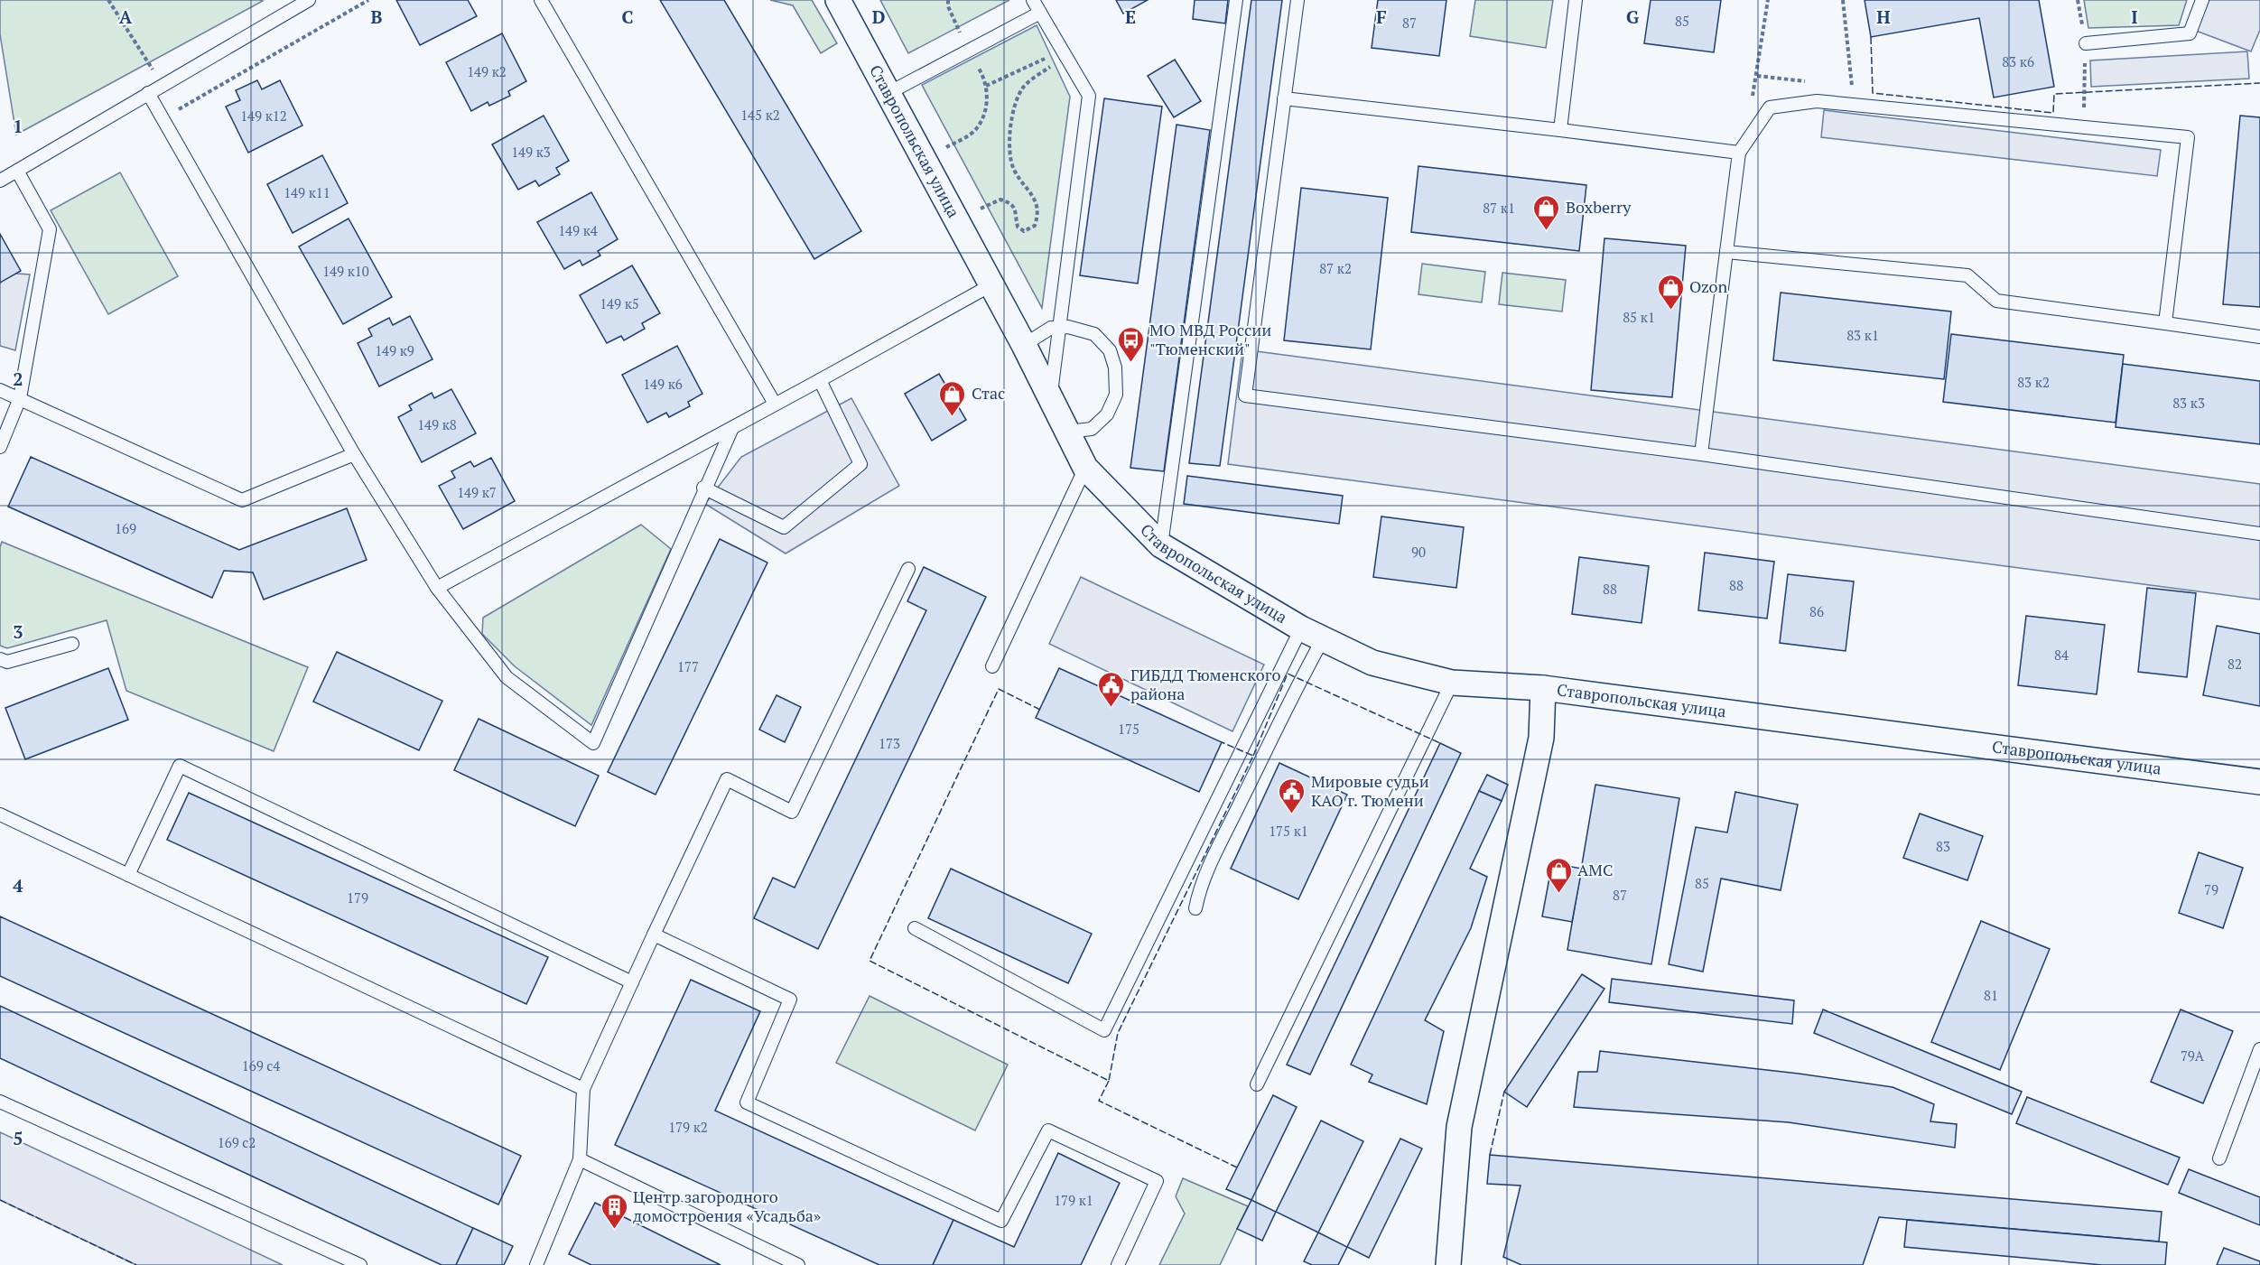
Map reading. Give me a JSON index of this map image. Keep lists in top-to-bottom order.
{
  "streets": {
    "street": ["Ставропольская улица"]
  },
  "places": {
    "shop": [
      "Boxberry",
      "Ozon",
      "Стас",
      "АМС"
    ],
    "bus stop": ["МО МВД России \"Тюменский\""],
    "public building": ["ГИБДД Тюменского района", "Мировые судьи КАО г. Тюмени"],
    "building": ["Центр загородного домостроения «Усадьба»"]
  },
  "house_numbers": [
    "85",
    "87",
    "83 к6",
    "149 к2",
    "145 к2",
    "149 к12",
    "149 к3",
    "149 к11",
    "87 к1",
    "149 к4",
    "87 к2",
    "149 к10",
    "149 к5",
    "85 к1",
    "83 к1",
    "149 к9",
    "83 к2",
    "149 к6",
    "83 к3",
    "149 к8",
    "149 к7",
    "169",
    "90",
    "88",
    "88",
    "86",
    "84",
    "82",
    "177",
    "175",
    "173",
    "175 к1",
    "83",
    "85",
    "79",
    "87",
    "179",
    "81",
    "79А",
    "169 с4",
    "179 к2",
    "169 с2",
    "179 к1"
  ],
  "grid": {
    "columns": [
      "A",
      "B",
      "C",
      "D",
      "E",
      "F",
      "G",
      "H",
      "I"
    ],
    "rows": [
      "1",
      "2",
      "3",
      "4",
      "5"
    ]
  }
}
